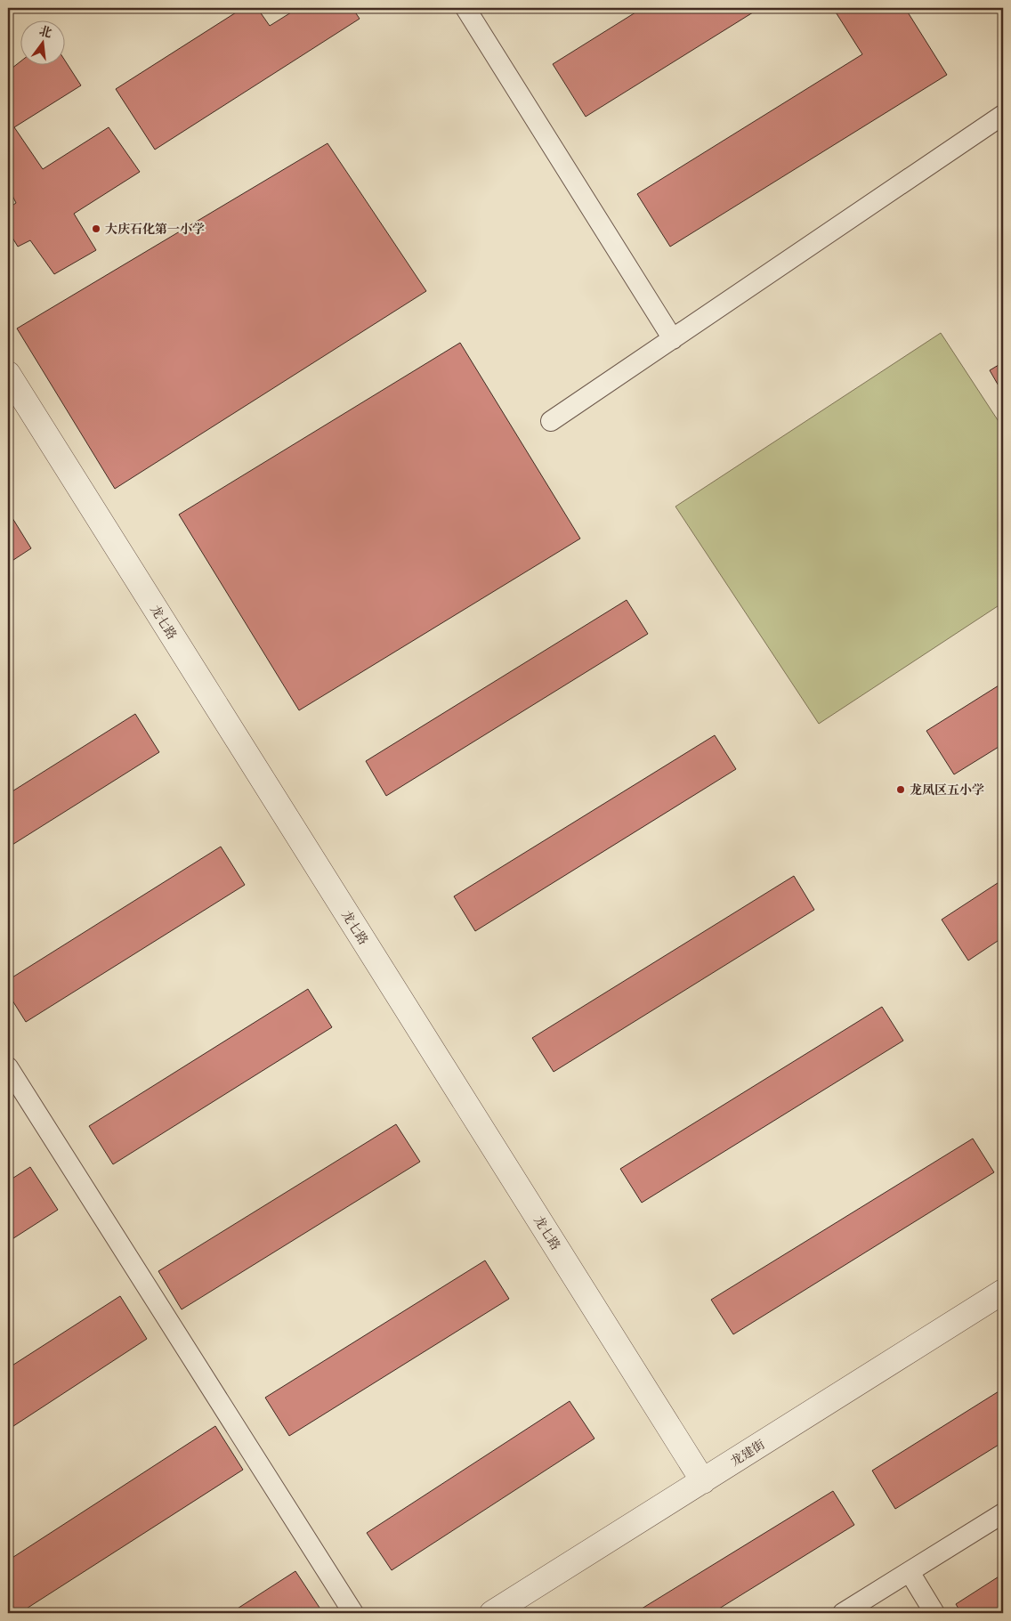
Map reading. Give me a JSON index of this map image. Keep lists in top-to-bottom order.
{
  "streets": {
    "street": ["龙七路", "龙建街"]
  },
  "crossings": [
    ["龙七路", "龙建街"]
  ],
  "places": ["大庆石化第一小学", "龙凤区五小学"],
  "north": "top"
}
